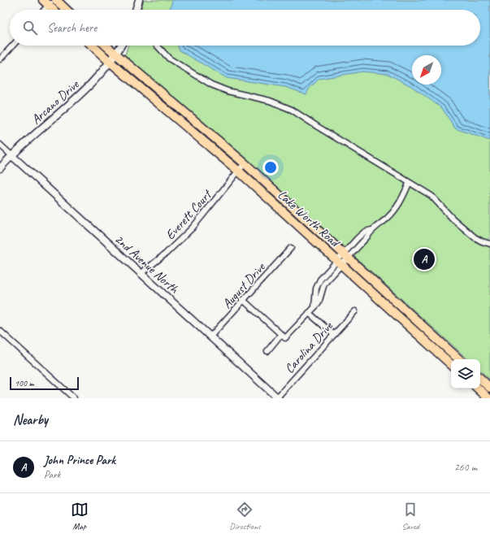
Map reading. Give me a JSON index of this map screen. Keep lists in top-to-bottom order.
{
  "streets": {
    "main road": ["Lake Worth Road"],
    "street": [
      "Arcano Drive",
      "Everett Court",
      "2nd Avenue North",
      "August Drive",
      "Carolina Drive"
    ]
  },
  "crossings": [
    ["Arcano Drive", "Lake Worth Road"],
    ["Arcano Drive", "2nd Avenue North"],
    ["Everett Court", "Lake Worth Road"],
    ["Everett Court", "2nd Avenue North"],
    ["2nd Avenue North", "August Drive"],
    ["2nd Avenue North", "Carolina Drive"]
  ],
  "scale_bar": "100 m",
  "north": "bottom left",
  "page": {
    "search": "Search here",
    "pins": "A",
    "scale": "100 m",
    "heading": "Nearby",
    "list": [
      {
        "mark": "A",
        "name": "John Prince Park",
        "note": "Park",
        "value": "260 m"
      }
    ],
    "nav": ["Map", "Directions", "Saved"]
  }
}
